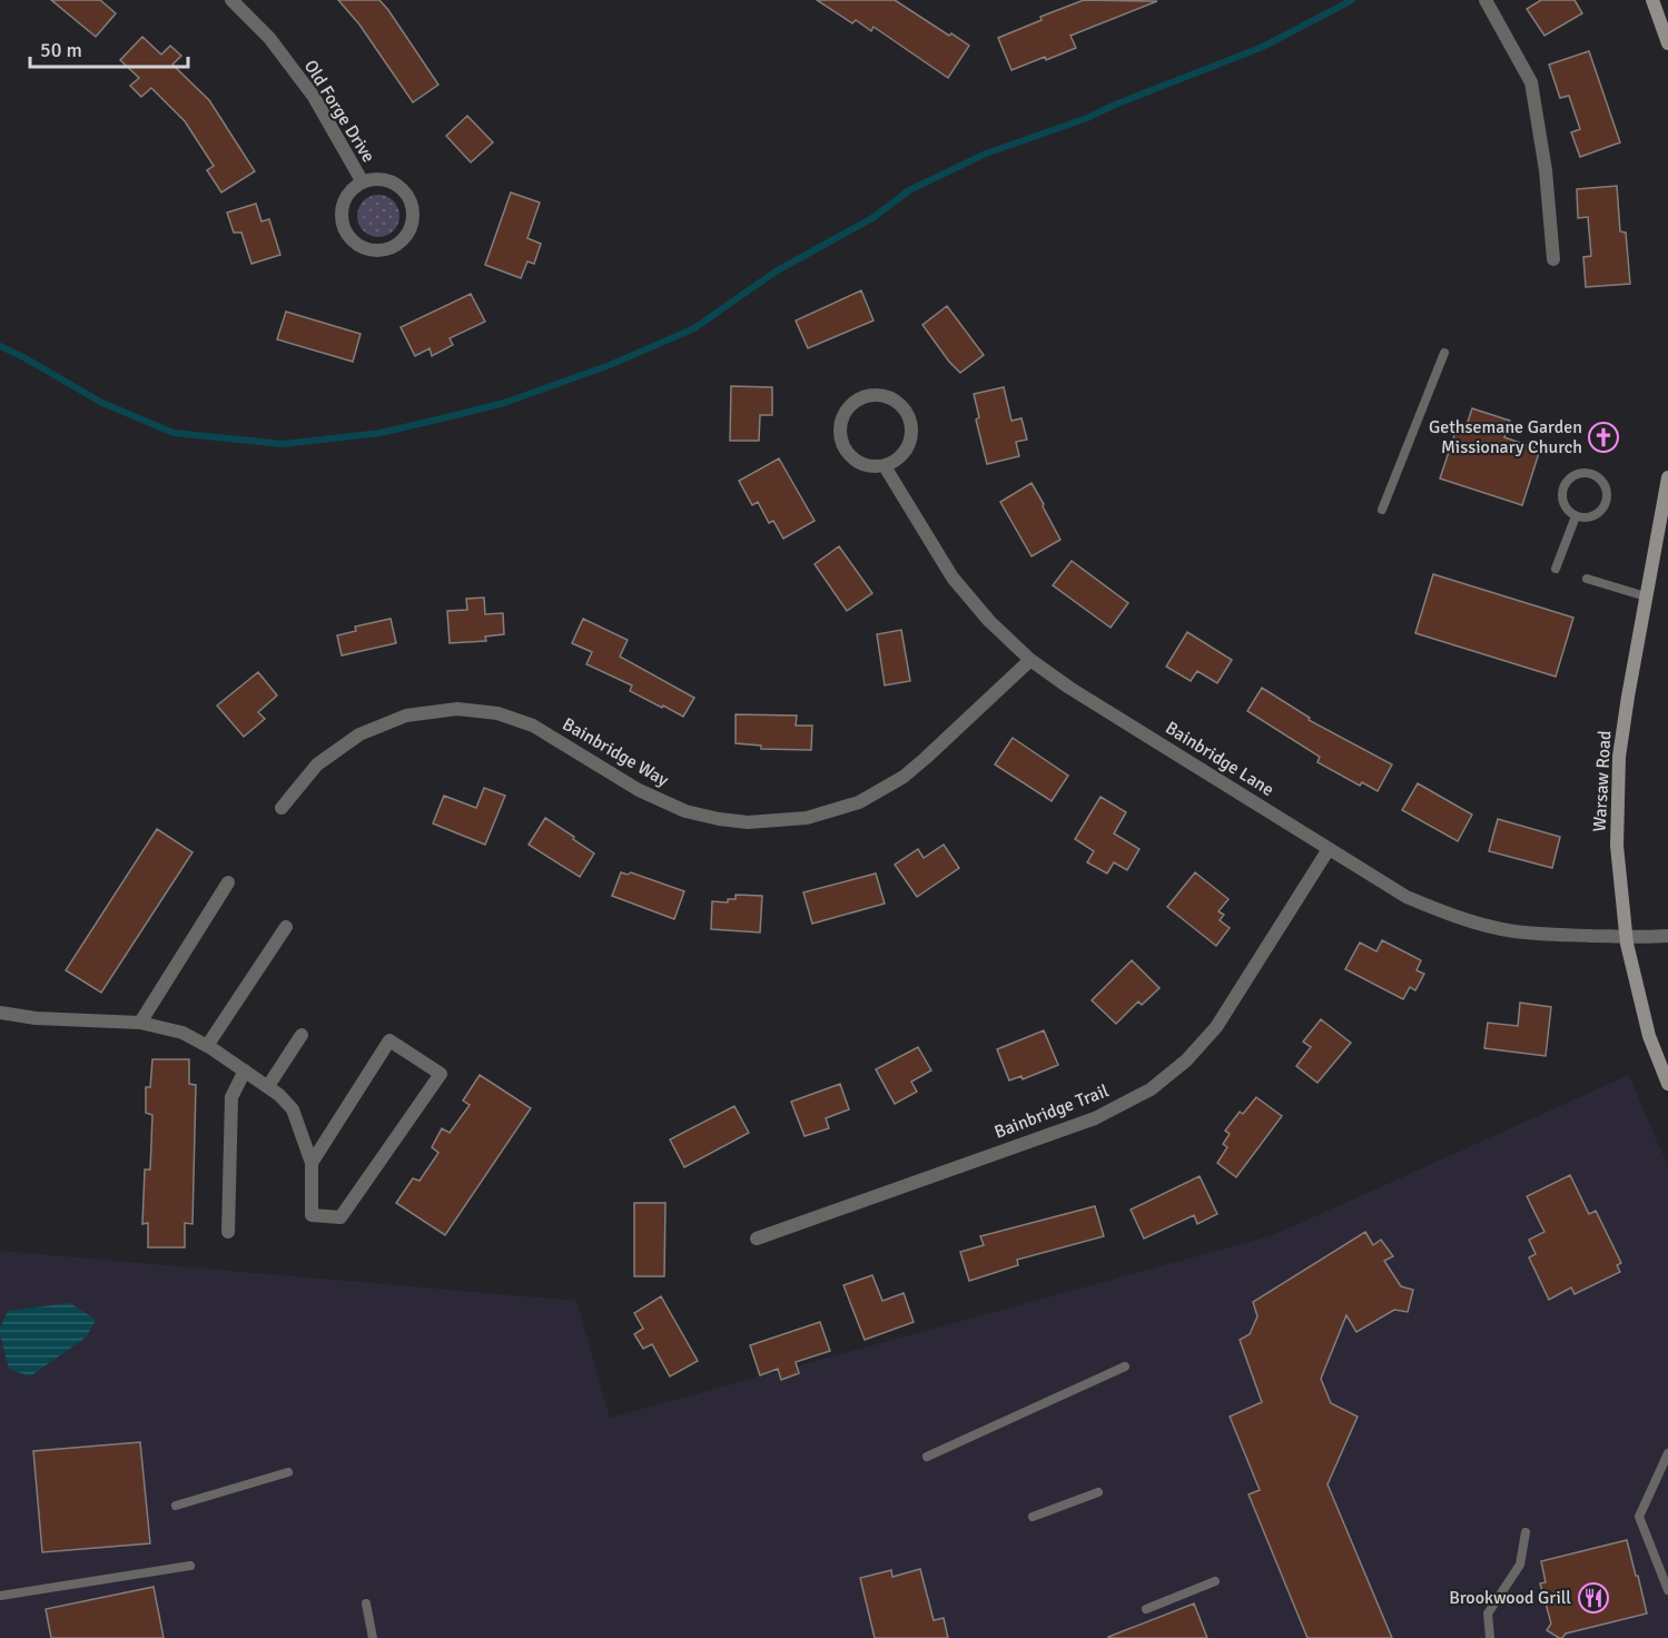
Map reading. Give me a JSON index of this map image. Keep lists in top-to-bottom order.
{
  "streets": {
    "street": [
      "Old Forge Drive",
      "Bainbridge Way",
      "Bainbridge Lane",
      "Warsaw Road",
      "Bainbridge Trail"
    ]
  },
  "crossings": [
    ["Bainbridge Way", "Bainbridge Lane"],
    ["Bainbridge Lane", "Warsaw Road"],
    ["Bainbridge Lane", "Bainbridge Trail"]
  ],
  "places": {
    "church": ["Gethsemane Garden Missionary Church"],
    "restaurant": ["Brookwood Grill"]
  },
  "scale_bar": "50 m"
}
